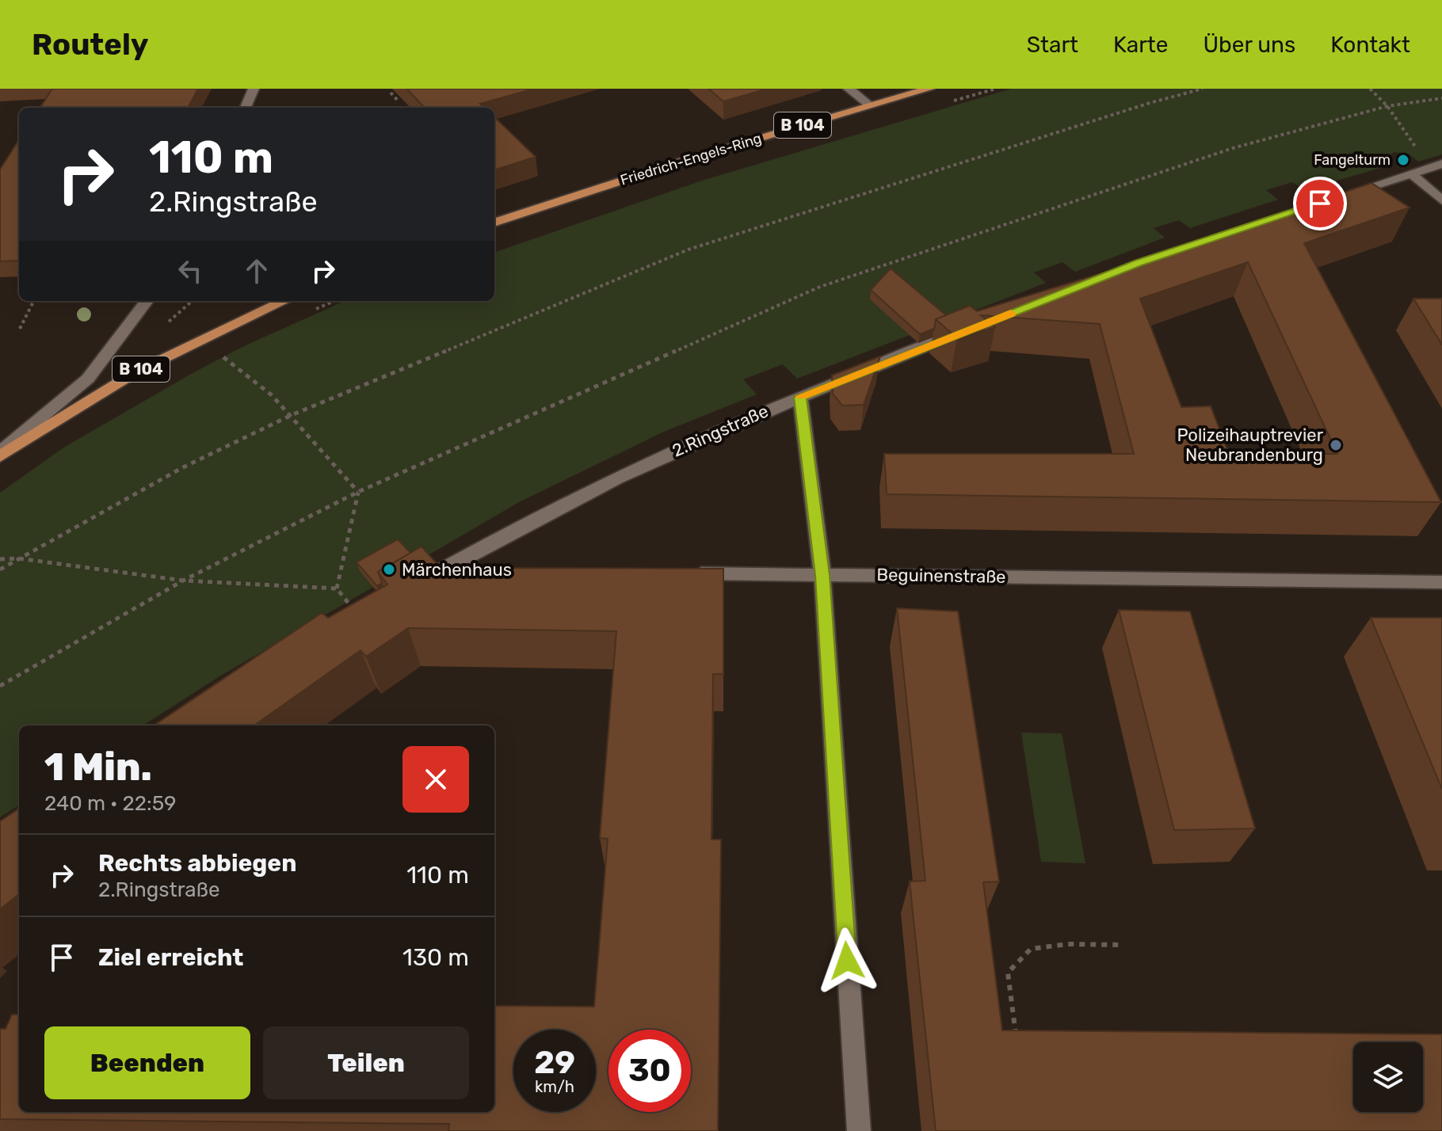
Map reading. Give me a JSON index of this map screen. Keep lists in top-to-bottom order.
{
  "streets": {
    "main road": ["B 104", "Friedrich-Engels-Ring"],
    "street": ["2.Ringstraße", "Beguinenstraße"]
  },
  "places": ["Fangelturm", "Polizeihauptrevier Neubrandenburg", "Märchenhaus"],
  "page": {
    "header": "Routely",
    "nav": [
      "Start",
      "Karte",
      "Über uns",
      "Kontakt"
    ],
    "turn": ["110 m", "2.Ringstraße"],
    "heading": ["1 Min.", "240 m · 22:59"],
    "list": [
      {
        "name": "Rechts abbiegen",
        "note": "2.Ringstraße",
        "value": "110 m"
      },
      {
        "name": "Ziel erreicht",
        "value": "130 m"
      }
    ],
    "buttons": ["Beenden", "Teilen"],
    "speed": "29 km/h",
    "limit": "30"
  }
}
